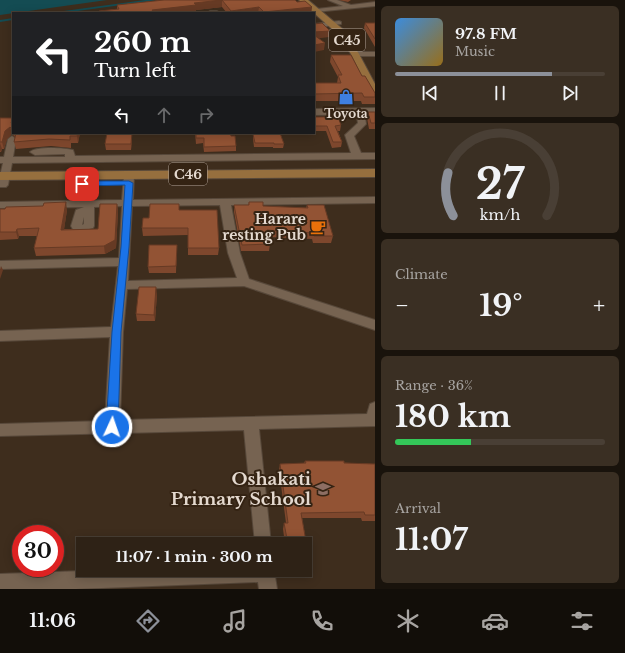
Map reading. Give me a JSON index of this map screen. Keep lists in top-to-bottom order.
{
  "streets": {
    "main road": ["C45", "C46"]
  },
  "places": {
    "shop": ["Toyota"],
    "cafe": ["Harare resting Pub"],
    "school or university": ["Oshakati Primary School"]
  },
  "page": {
    "turn": ["260 m", "Turn left"],
    "song": ["97.8 FM", "Music"],
    "tile": [
      "Climate",
      ["Range · 36%", "180 km"],
      ["Arrival", "11:07"]
    ],
    "heat": ["−", "19°", "+"],
    "limit": "30",
    "trip": "11:07 · 1 min · 300 m",
    "tabs": "11:06",
    "gauge": ["27", "km/h"]
  }
}
